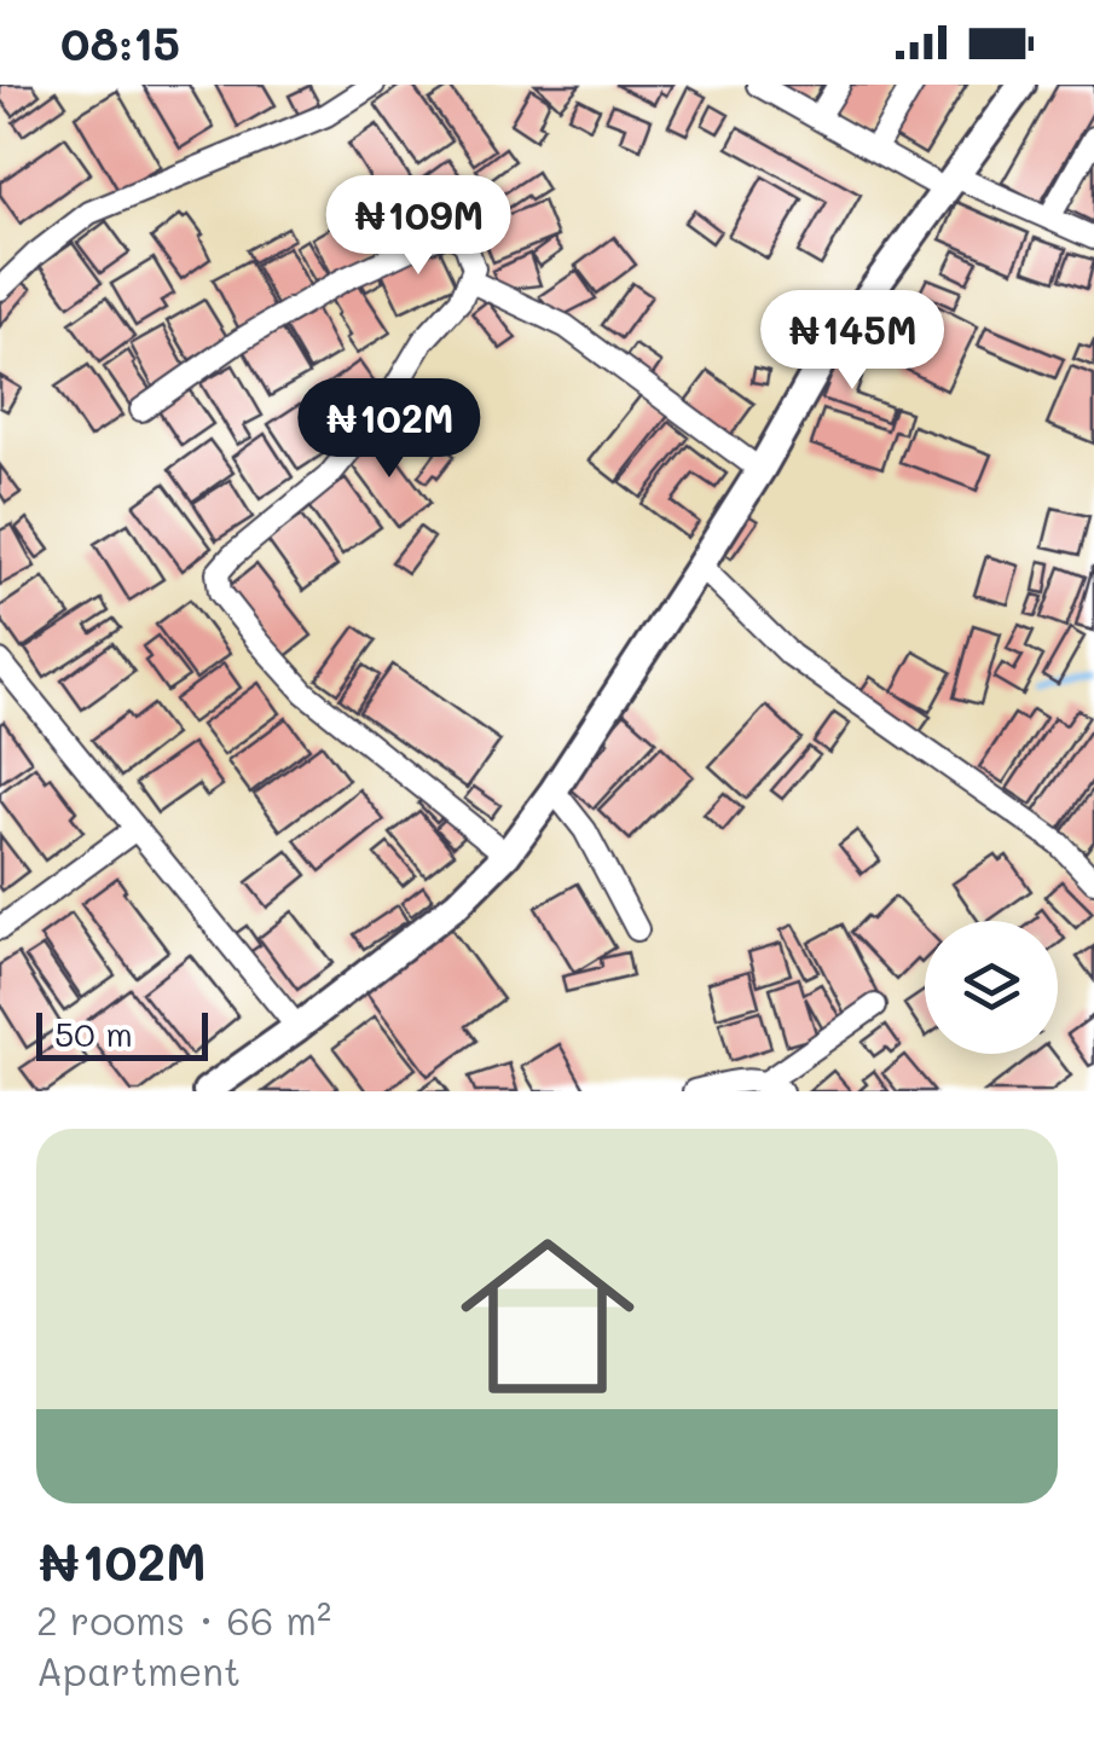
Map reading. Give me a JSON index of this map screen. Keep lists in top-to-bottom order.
{
  "scale_bar": "50 m",
  "page": {
    "status": "08:15",
    "price": ["₦109M", "₦145M", "₦102M"],
    "scale": "50 m",
    "list": [
      {
        "name": "₦102M",
        "note": "2 rooms · 66 m² · Apartment"
      }
    ]
  }
}
